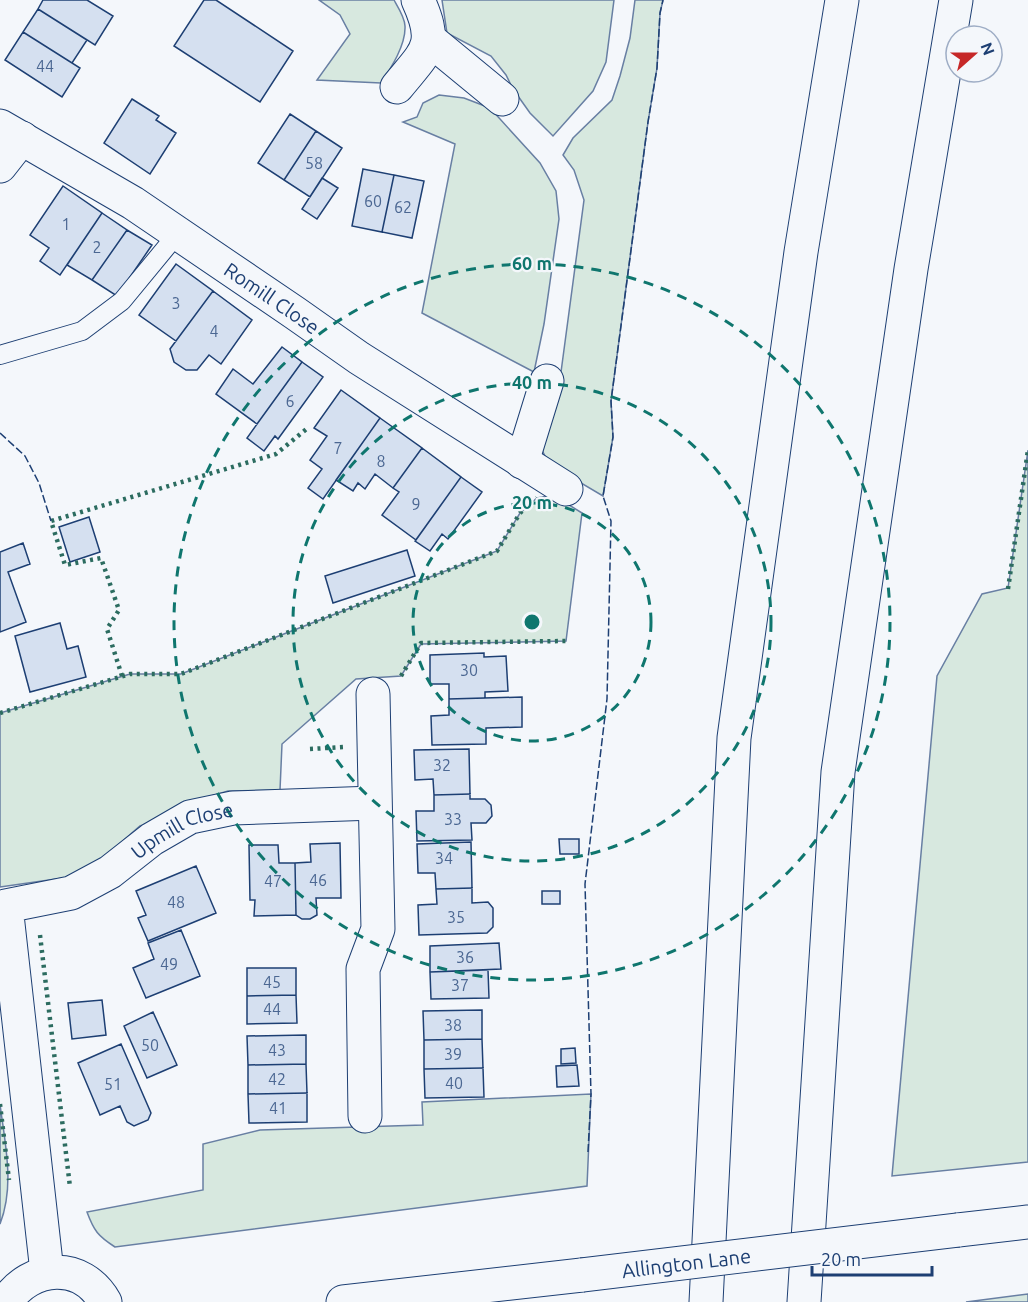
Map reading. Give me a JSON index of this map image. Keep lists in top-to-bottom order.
{
  "streets": {
    "main road": ["Romill Close", "Upmill Close", "Allington Lane"]
  },
  "house_numbers": [
    "44",
    "58",
    "60",
    "62",
    "1",
    "2",
    "3",
    "4",
    "6",
    "7",
    "8",
    "9",
    "30",
    "32",
    "33",
    "34",
    "46",
    "47",
    "48",
    "35",
    "36",
    "49",
    "45",
    "37",
    "44",
    "38",
    "50",
    "43",
    "39",
    "42",
    "40",
    "51",
    "41"
  ],
  "scale_bar": "20 m",
  "north": "right",
  "rings": ["60 m", "40 m", "20 m"]
}
